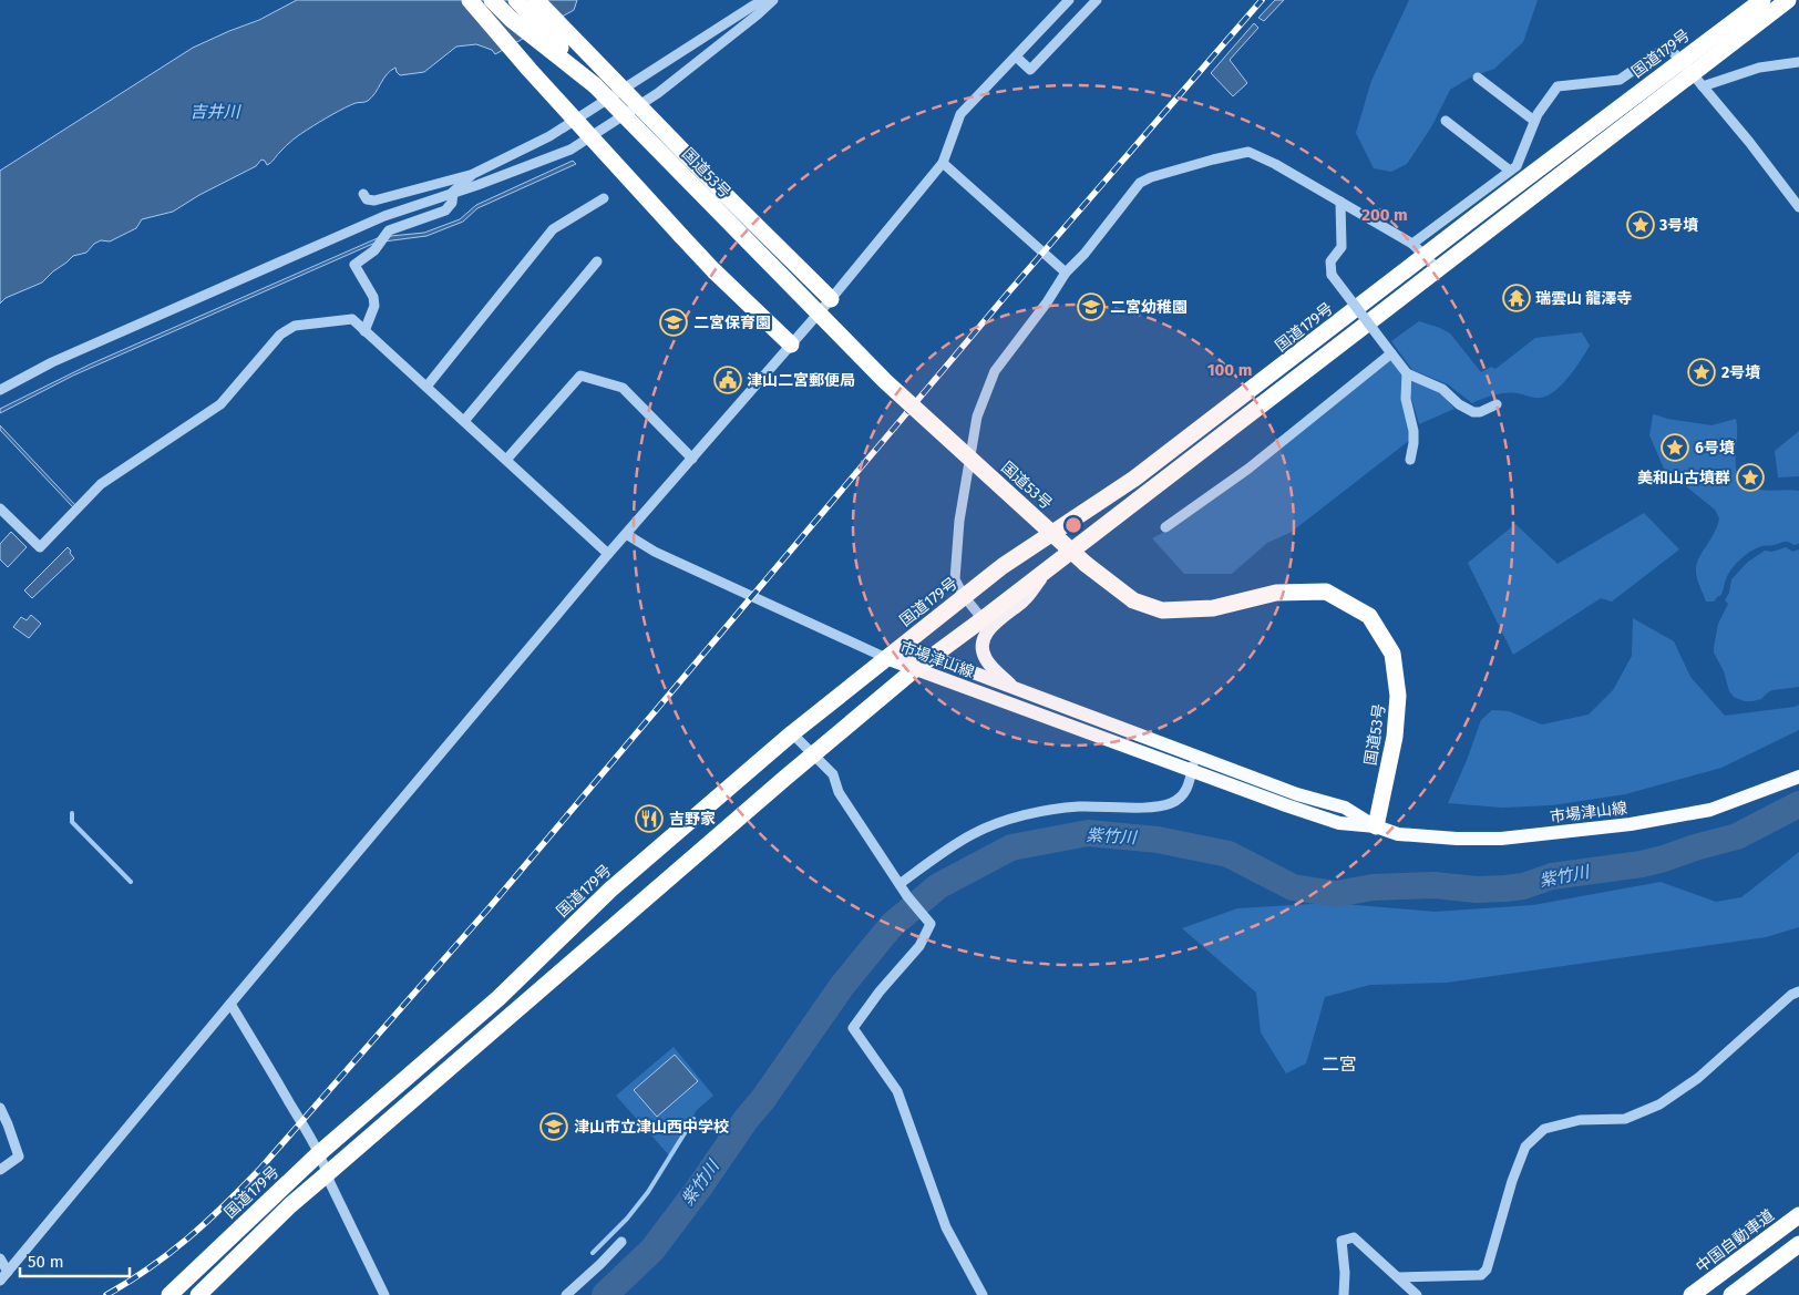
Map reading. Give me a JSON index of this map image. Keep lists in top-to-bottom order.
{
  "streets": {
    "highway": ["国道179号", "国道53号", "中国自動車道"],
    "main road": ["市場津山線"]
  },
  "crossings": [
    ["国道179号", "市場津山線"],
    ["国道53号", "市場津山線"]
  ],
  "districts": ["二宮"],
  "water": ["吉井川", "紫竹川"],
  "places": {
    "place": [
      "3号墳",
      "2号墳",
      "6号墳",
      "美和山古墳群"
    ],
    "temple": ["瑞雲山 龍澤寺"],
    "school or university": ["二宮幼稚園", "二宮保育園", "津山市立津山西中学校"],
    "public building": ["津山二宮郵便局"],
    "restaurant": ["吉野家"]
  },
  "scale_bar": "50 m",
  "rings": ["200 m", "100 m"]
}
